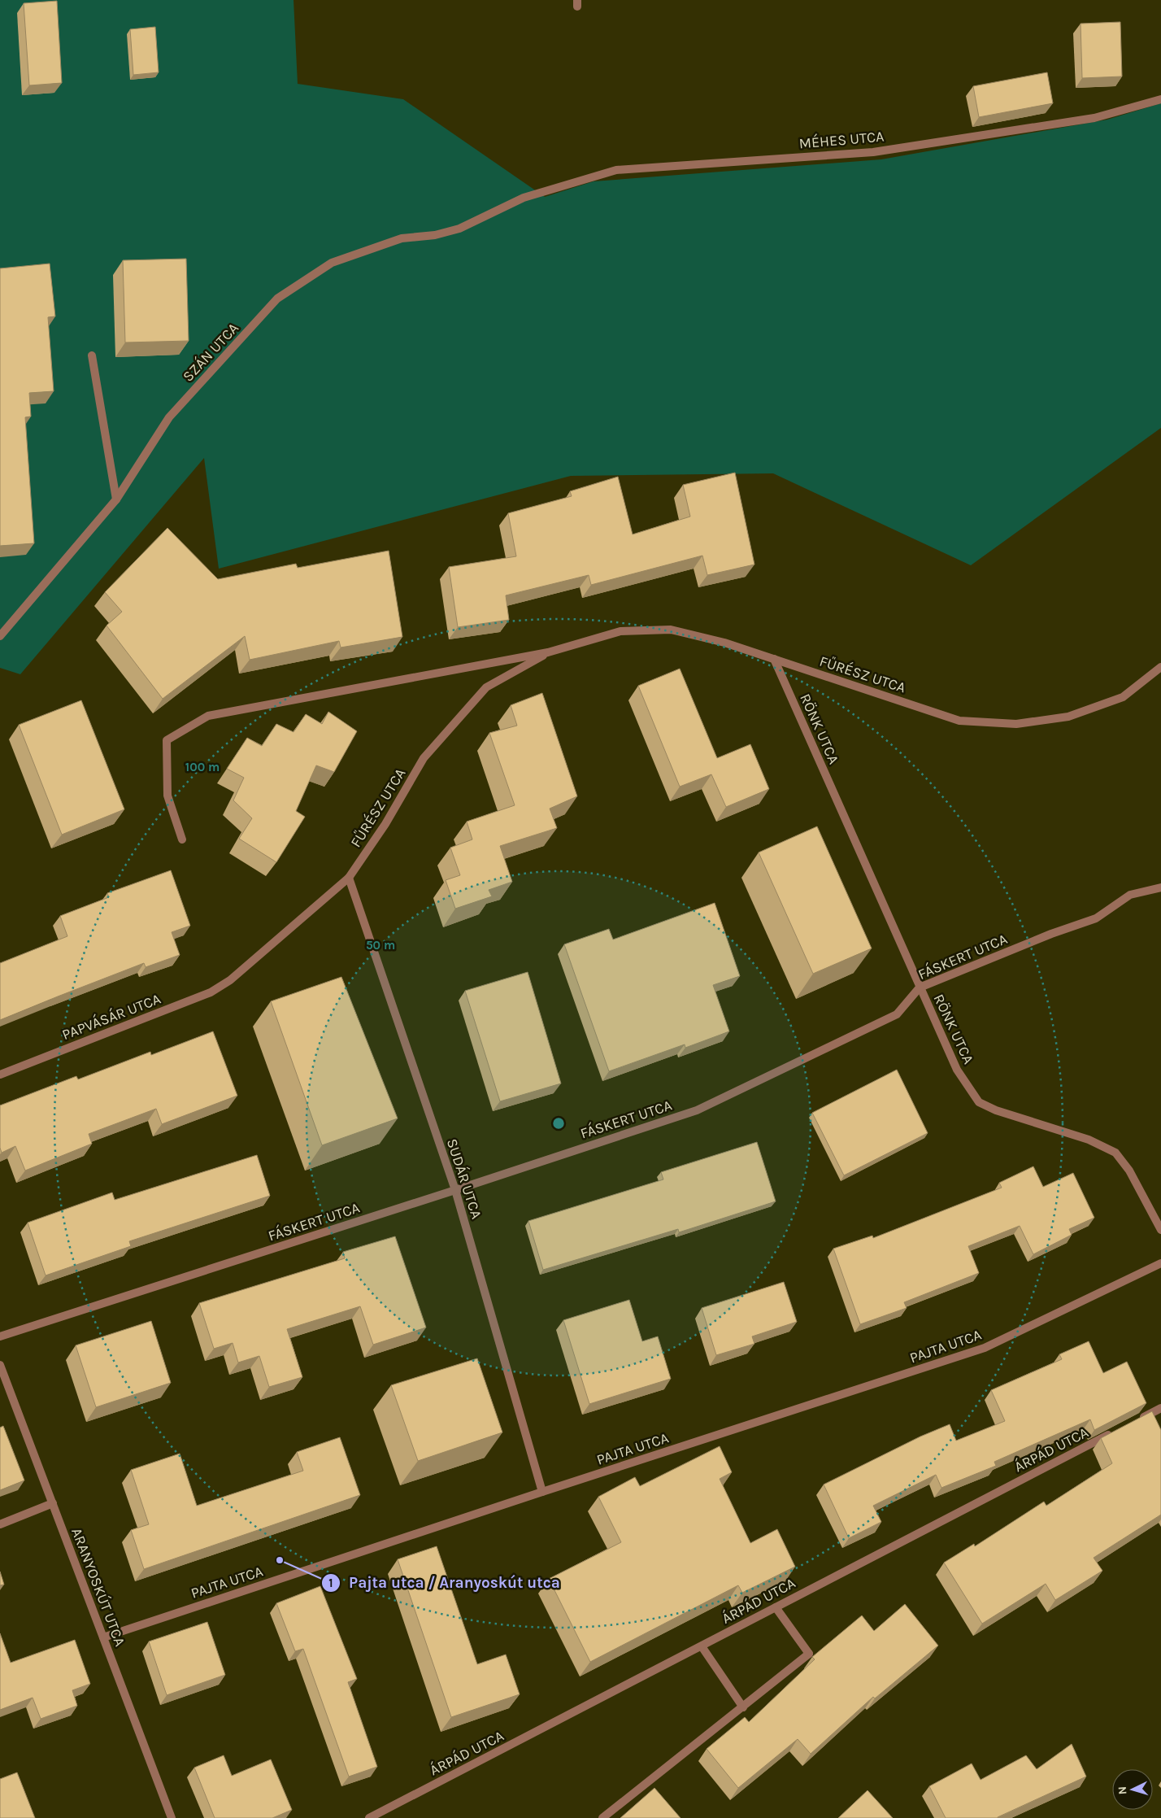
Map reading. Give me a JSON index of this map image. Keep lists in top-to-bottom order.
{
  "streets": {
    "street": [
      "MÉHES UTCA",
      "SZÁN UTCA",
      "FŰRÉSZ UTCA",
      "RÖNK UTCA",
      "FÁSKERT UTCA",
      "PAPVÁSÁR UTCA",
      "SUDÁR UTCA",
      "PAJTA UTCA",
      "ÁRPÁD UTCA",
      "ARANYOSKÚT UTCA"
    ]
  },
  "crossings": [
    ["MÉHES UTCA", "SZÁN UTCA"],
    ["FŰRÉSZ UTCA", "RÖNK UTCA"],
    ["FŰRÉSZ UTCA", "PAPVÁSÁR UTCA"],
    ["FŰRÉSZ UTCA", "SUDÁR UTCA"],
    ["RÖNK UTCA", "FÁSKERT UTCA"],
    ["FÁSKERT UTCA", "SUDÁR UTCA"],
    ["SUDÁR UTCA", "PAJTA UTCA"],
    ["PAJTA UTCA", "ARANYOSKÚT UTCA"]
  ],
  "places": ["Pajta utca / Aranyoskút utca"],
  "north": "left",
  "rings": ["100 m", "50 m"]
}
